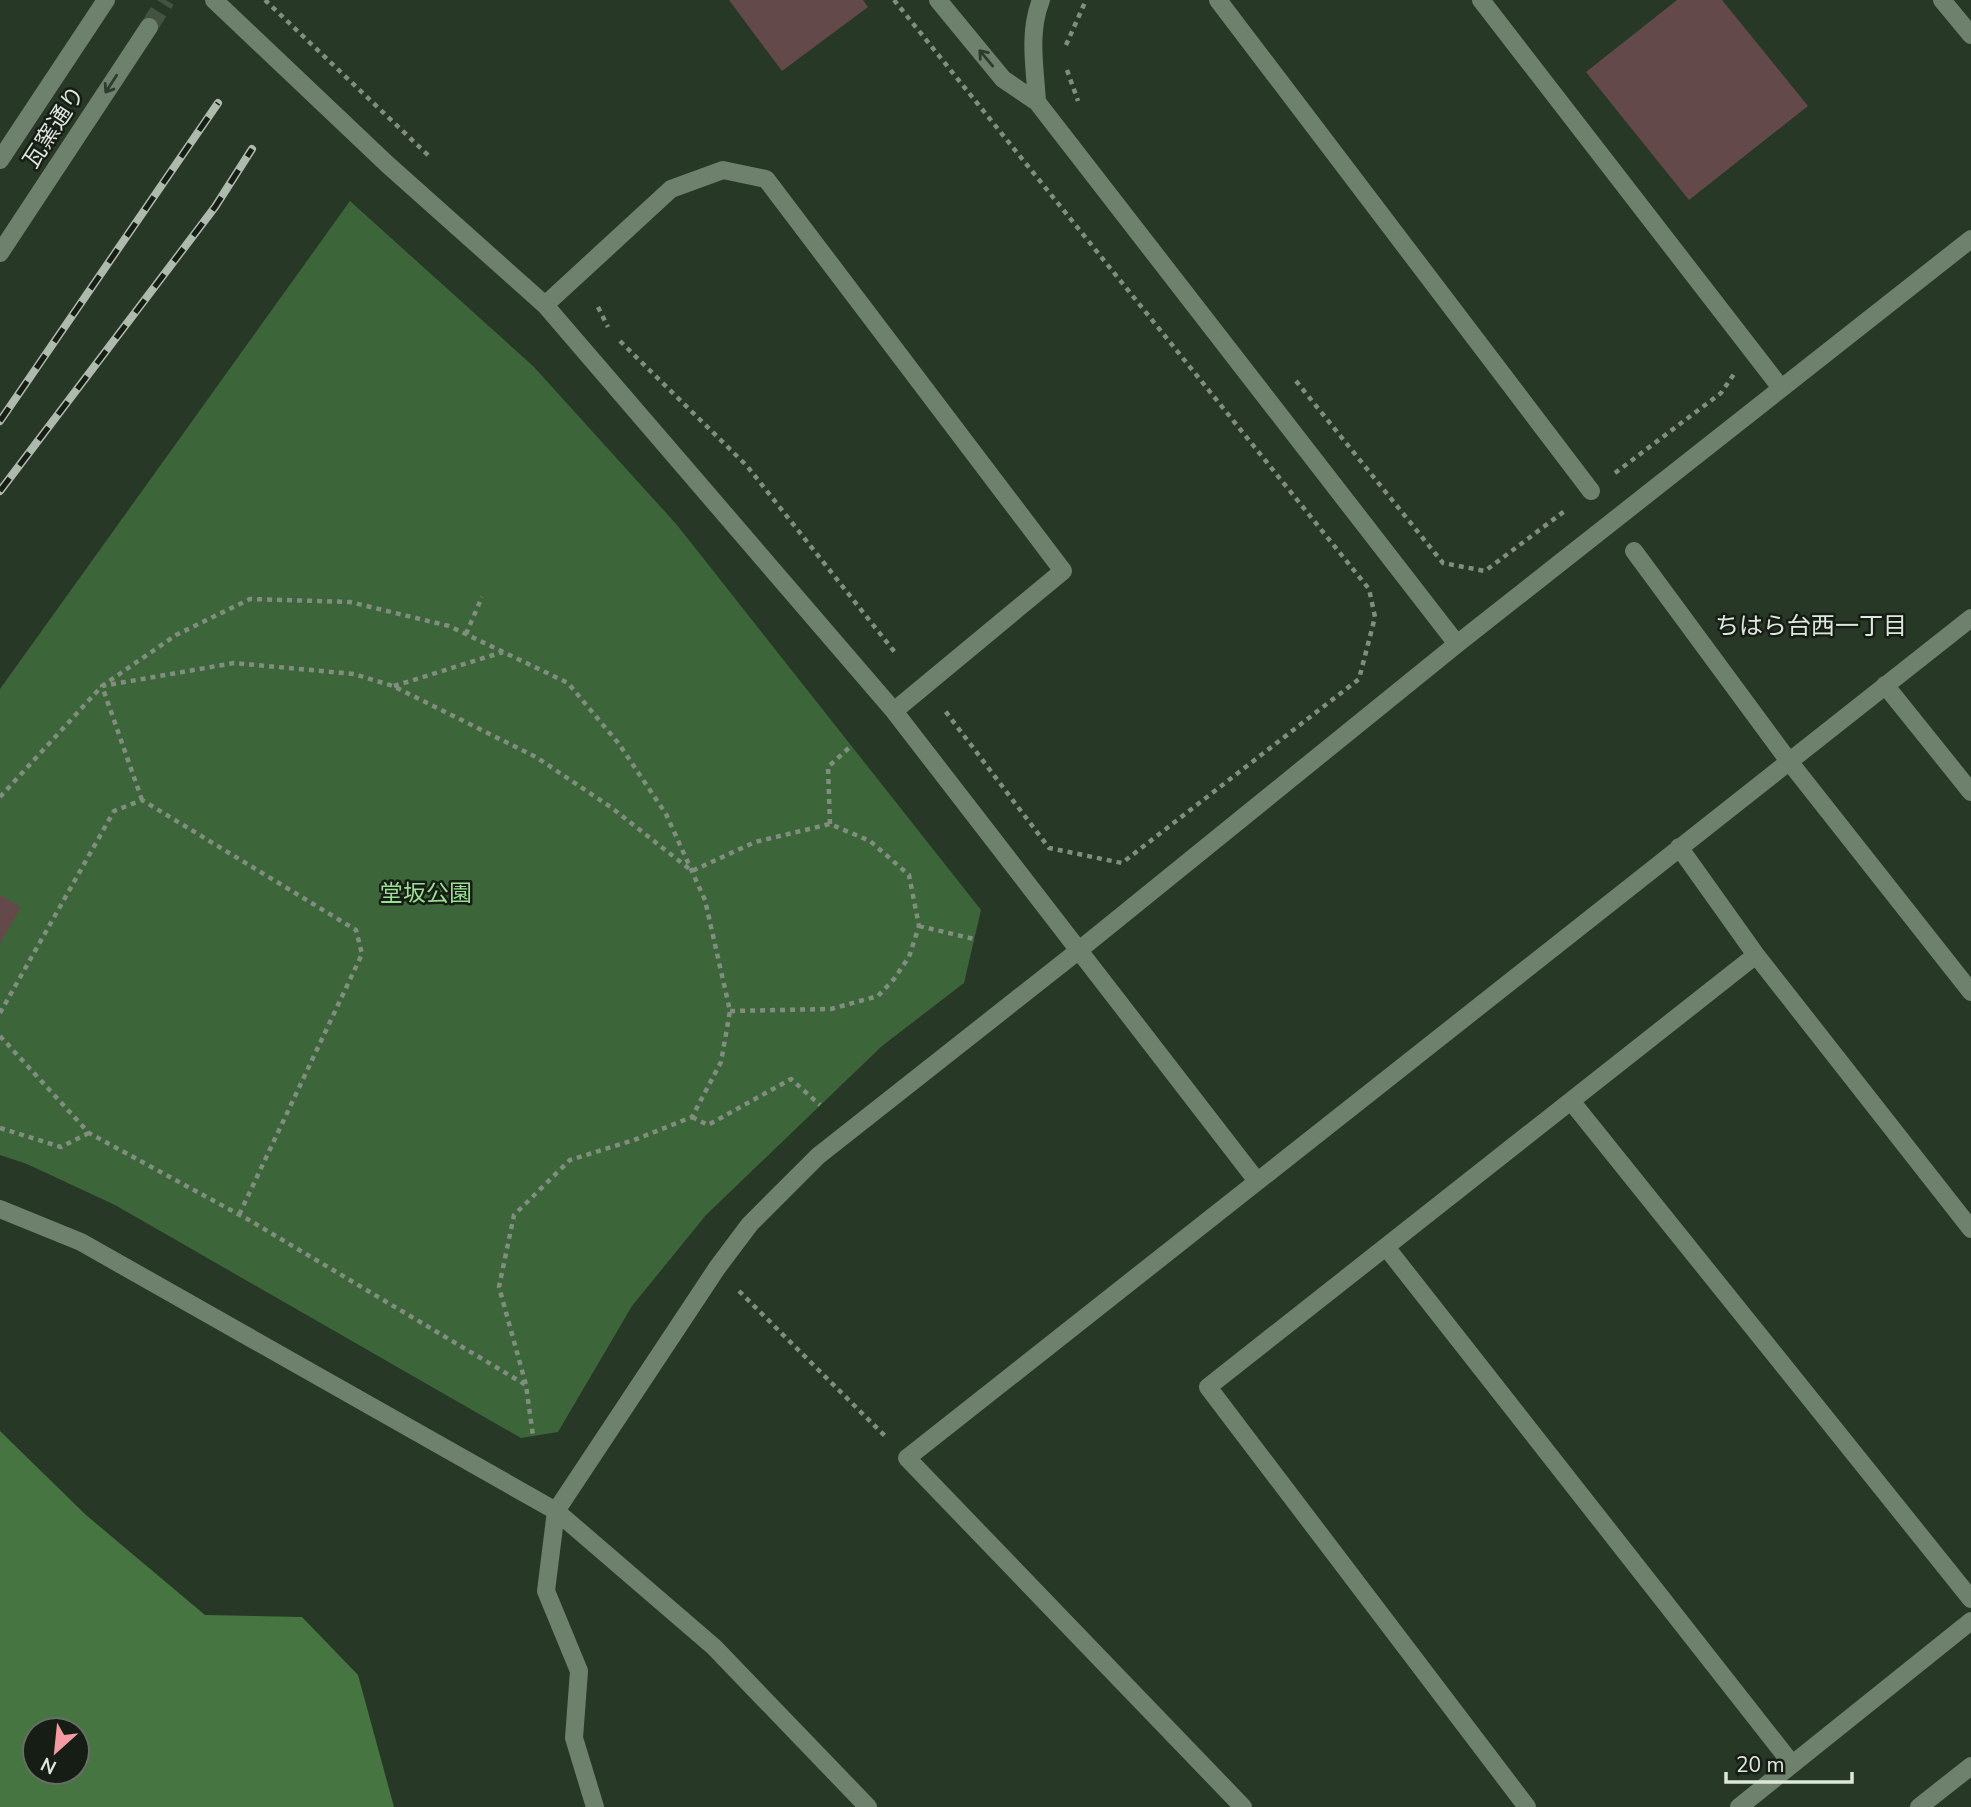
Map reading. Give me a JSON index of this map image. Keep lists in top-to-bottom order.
{
  "streets": {
    "street": ["瓦窯通り"]
  },
  "districts": ["ちはら台西一丁目"],
  "parks": ["堂坂公園"],
  "scale_bar": "20 m",
  "north": "bottom left"
}
